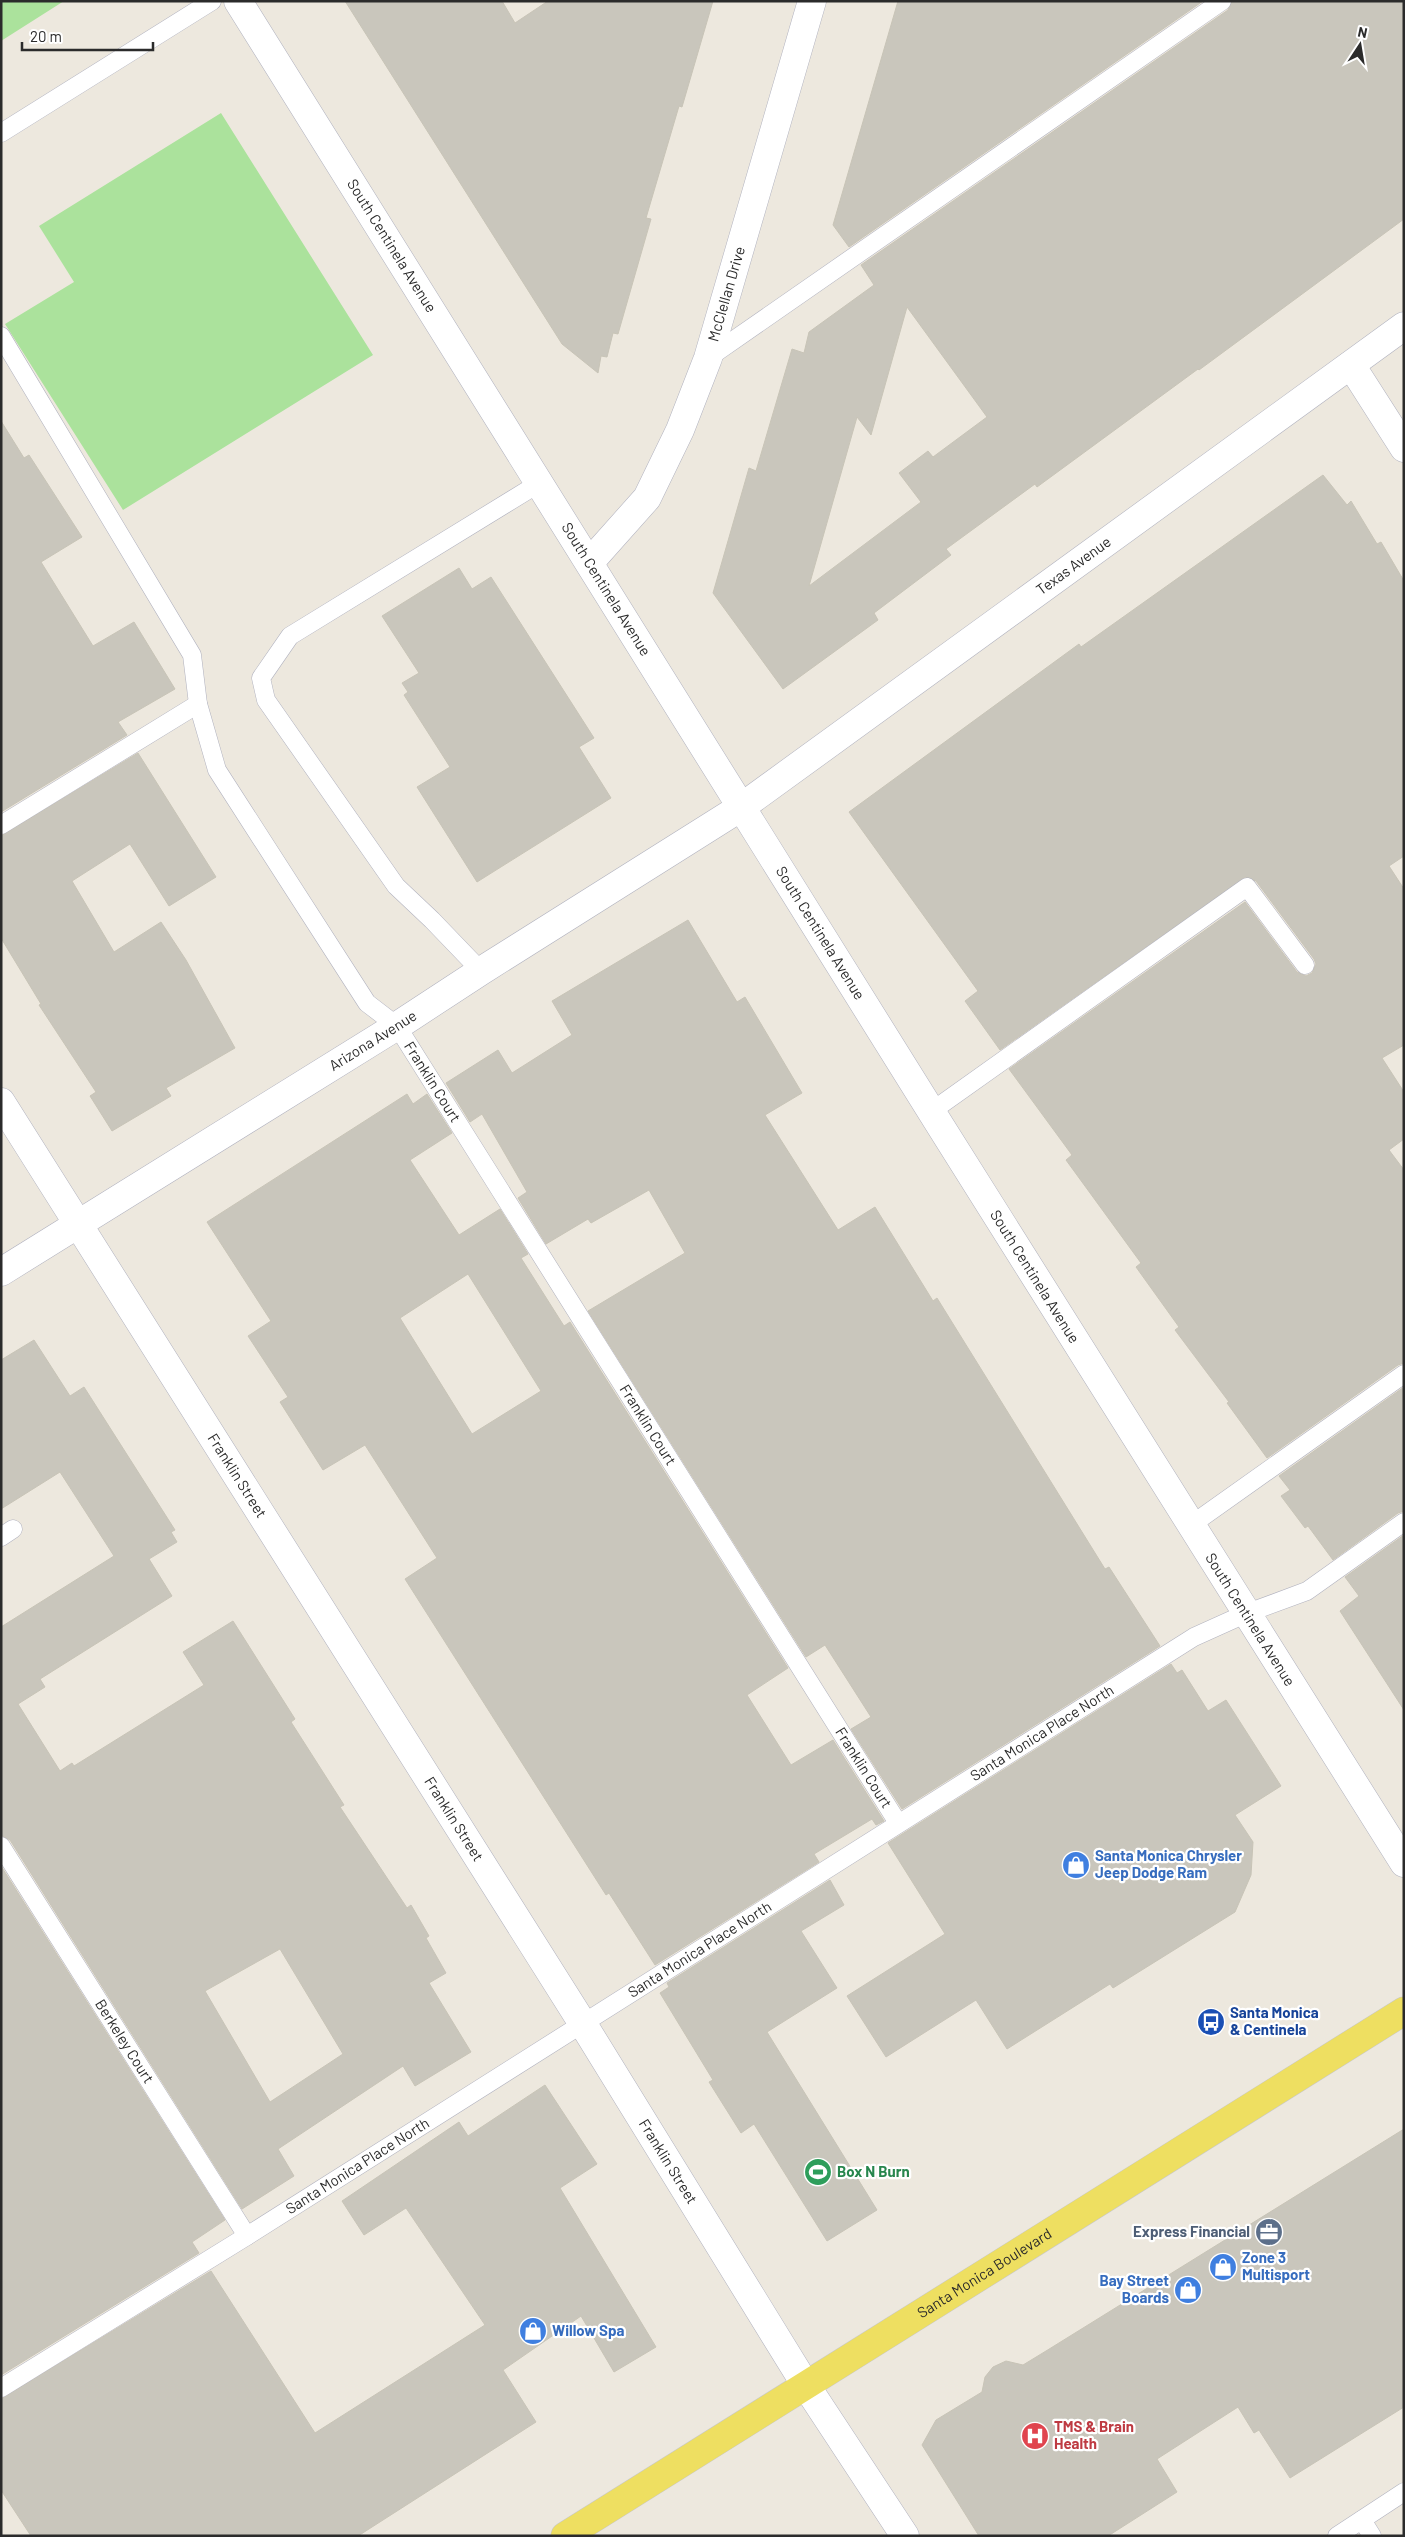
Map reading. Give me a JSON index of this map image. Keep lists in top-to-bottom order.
{
  "streets": {
    "main road": ["Santa Monica Boulevard"],
    "street": [
      "South Centinela Avenue",
      "McClellan Drive",
      "Texas Avenue",
      "Arizona Avenue",
      "Franklin Street"
    ],
    "lane": ["Franklin Court", "Santa Monica Place North", "Berkeley Court"]
  },
  "crossings": [
    ["South Centinela Avenue", "McClellan Drive"],
    ["South Centinela Avenue", "Texas Avenue"],
    ["South Centinela Avenue", "Arizona Avenue"],
    ["South Centinela Avenue", "Santa Monica Place North"],
    ["Texas Avenue", "Arizona Avenue"],
    ["Arizona Avenue", "Franklin Court"],
    ["Arizona Avenue", "Franklin Street"],
    ["Franklin Court", "Santa Monica Place North"],
    ["Franklin Street", "Santa Monica Place North"],
    ["Franklin Street", "Santa Monica Boulevard"],
    ["Santa Monica Place North", "Berkeley Court"]
  ],
  "places": {
    "shop": [
      "Santa Monica Chrysler Jeep Dodge Ram",
      "Zone 3 Multisport",
      "Bay Street Boards",
      "Willow Spa"
    ],
    "bus stop": ["Santa Monica & Centinela"],
    "sports": ["Box N Burn"],
    "office": ["Express Financial"],
    "hospital": ["TMS & Brain Health"]
  },
  "scale_bar": "20 m",
  "north": "top"
}
